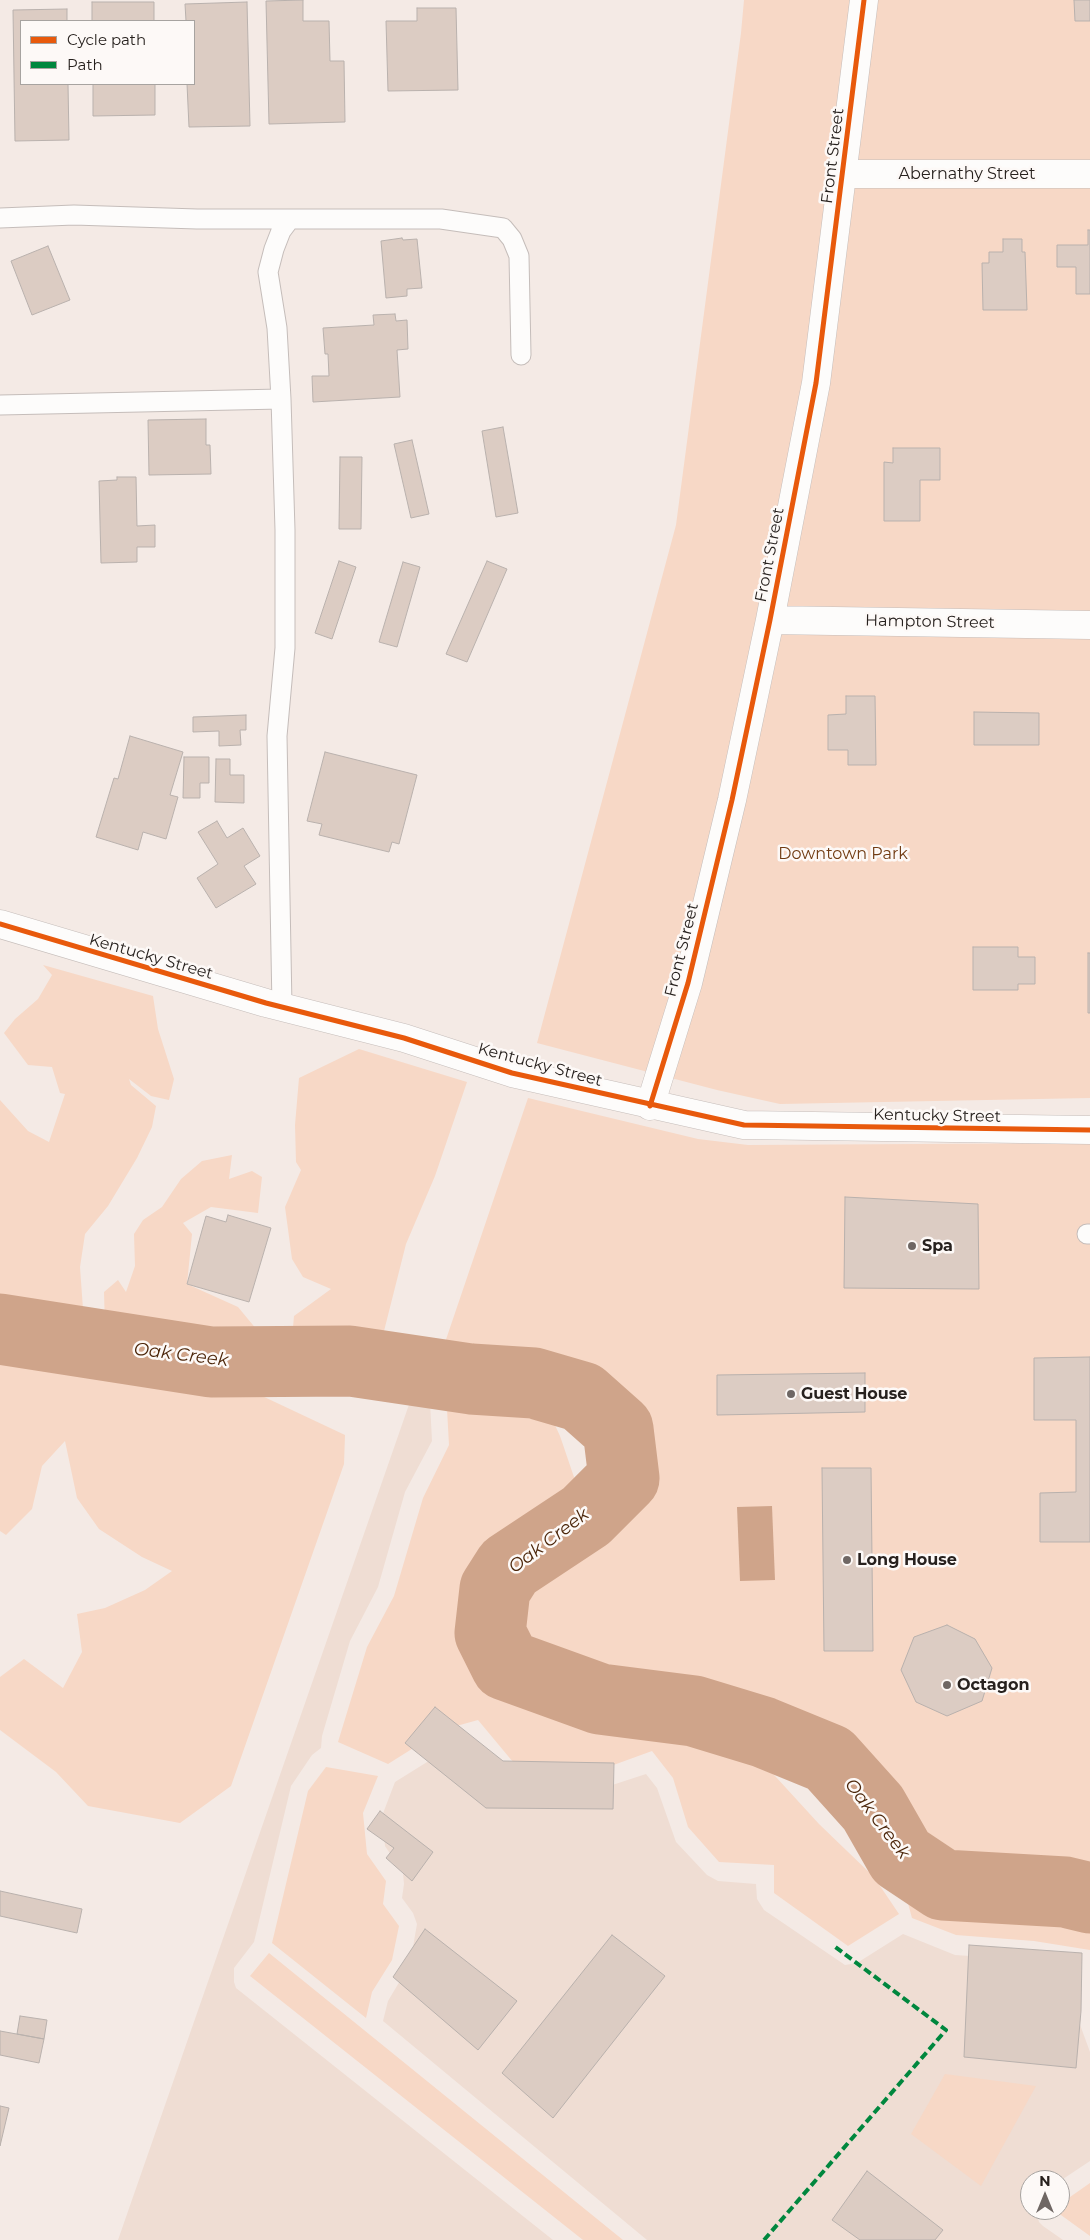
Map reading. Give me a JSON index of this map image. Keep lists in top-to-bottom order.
{
  "streets": {
    "street": [
      "Front Street",
      "Abernathy Street",
      "Hampton Street",
      "Kentucky Street"
    ]
  },
  "crossings": [
    ["Front Street", "Abernathy Street"],
    ["Front Street", "Hampton Street"],
    ["Front Street", "Kentucky Street"]
  ],
  "water": ["Oak Creek"],
  "parks": ["Downtown Park"],
  "places": [
    "Spa",
    "Guest House",
    "Long House",
    "Octagon"
  ],
  "legend": ["Cycle path", "Path"],
  "north": "top"
}
